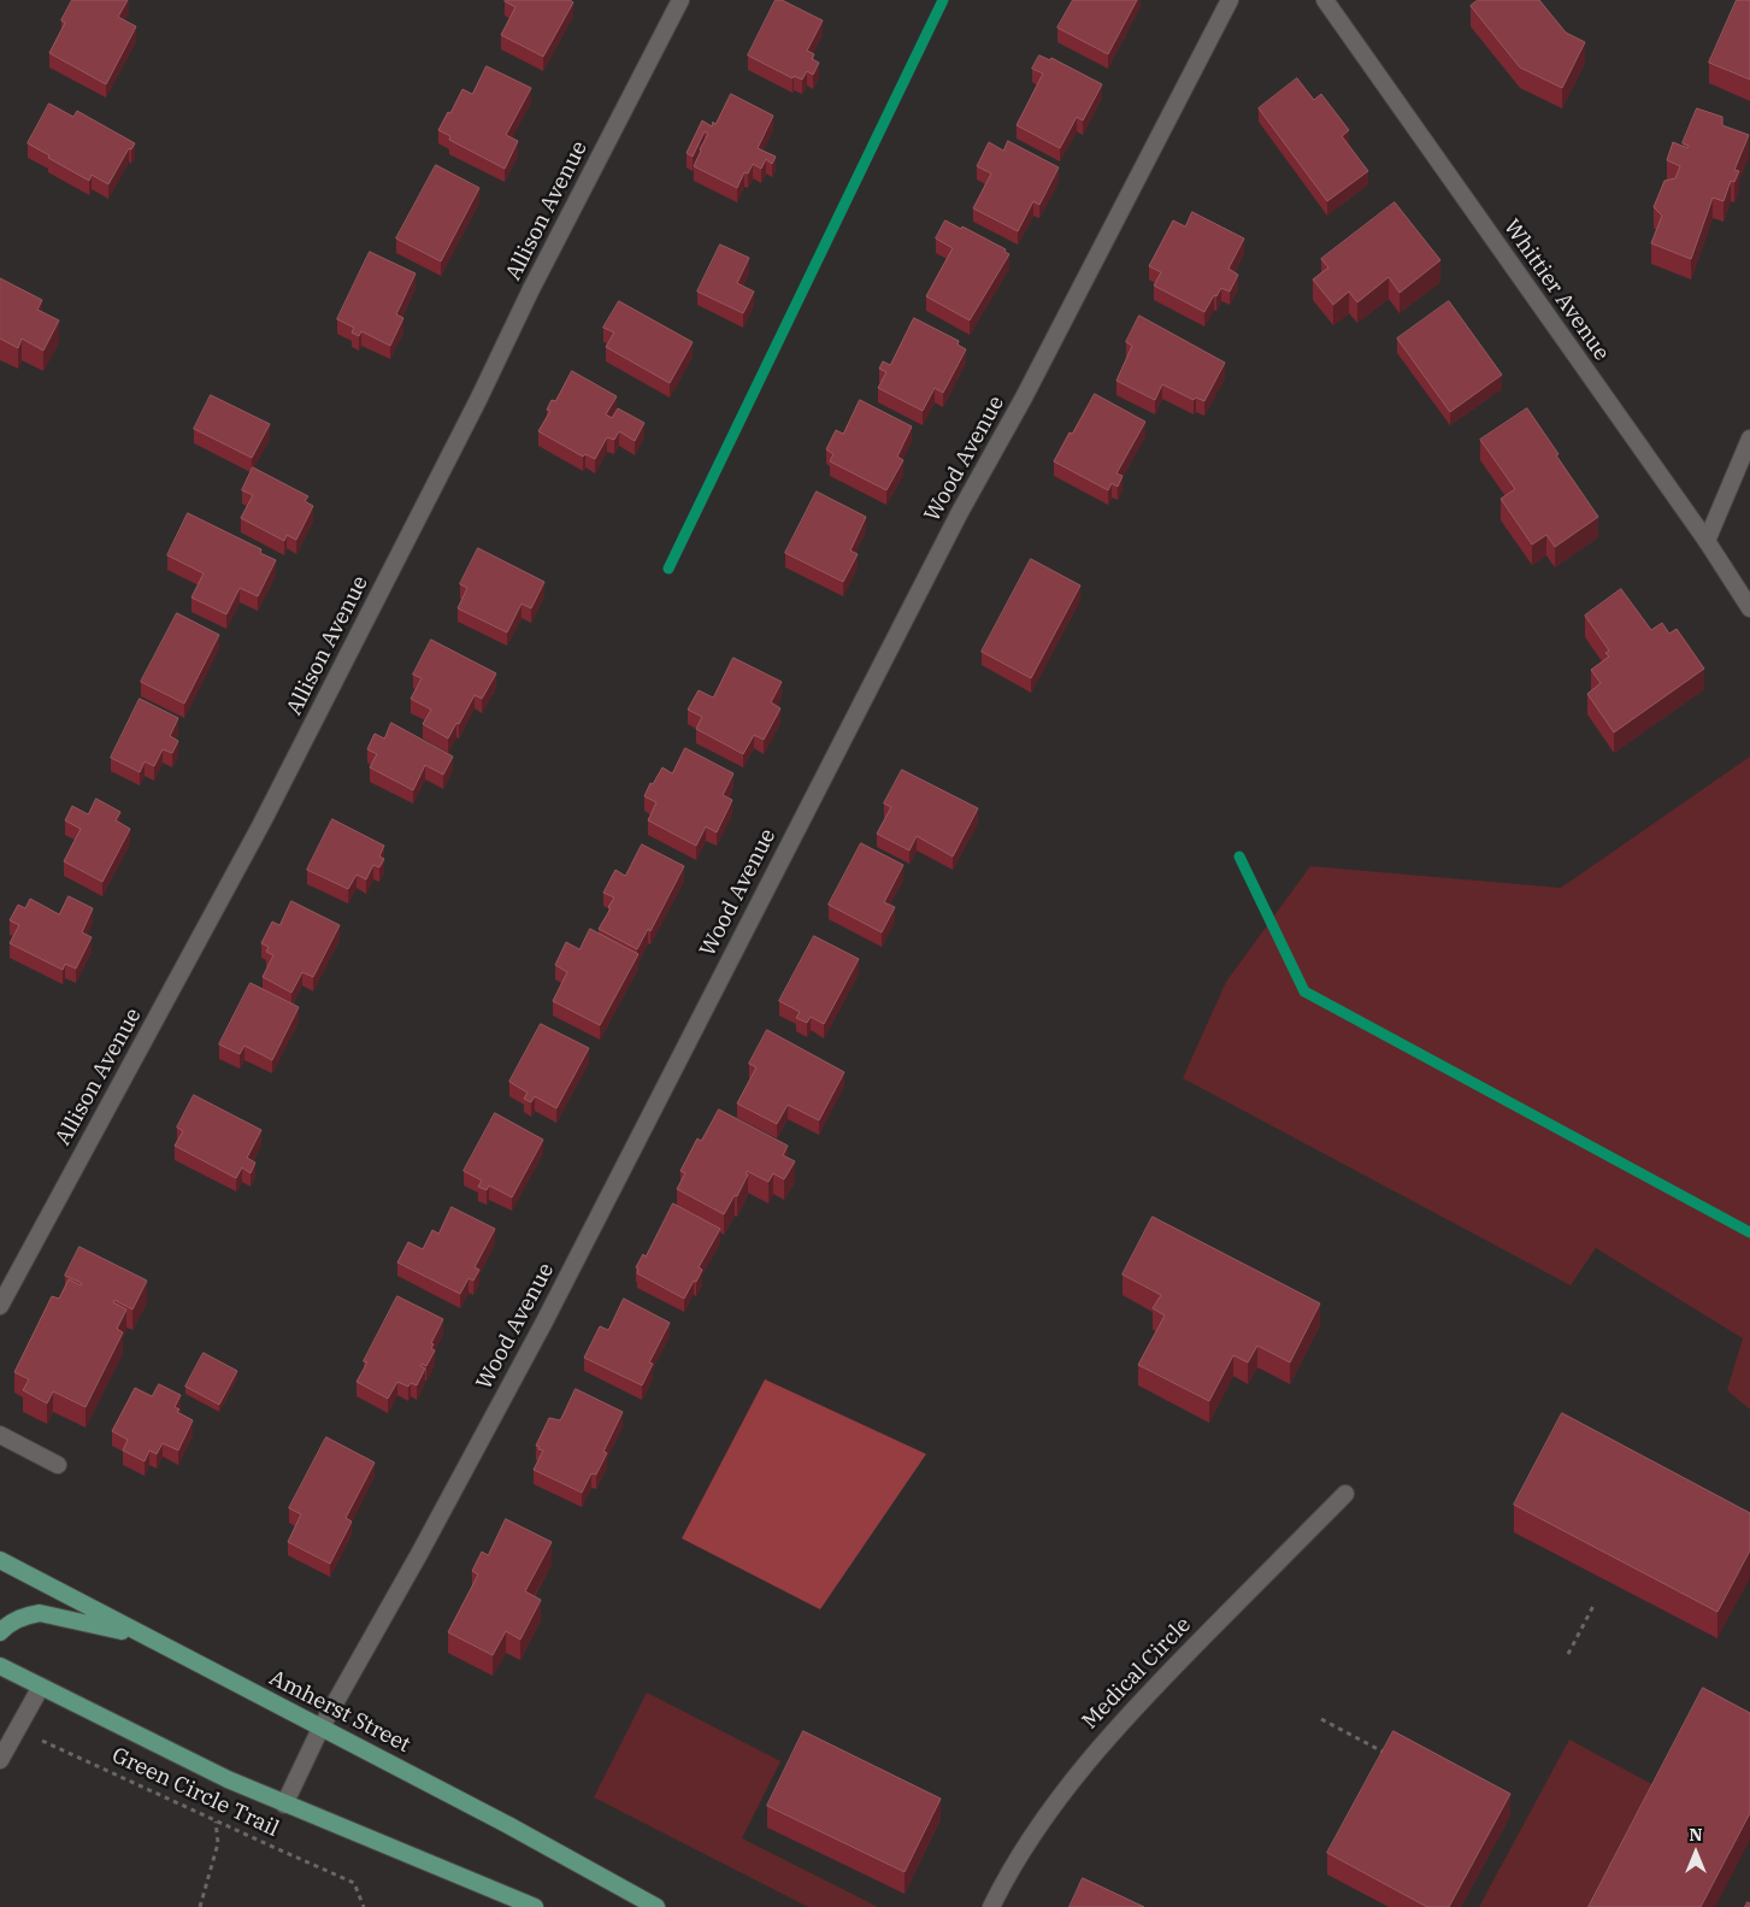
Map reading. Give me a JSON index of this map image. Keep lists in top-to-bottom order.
{
  "streets": {
    "main road": ["Amherst Street"],
    "street": [
      "Allison Avenue",
      "Whittier Avenue",
      "Wood Avenue",
      "Medical Circle"
    ],
    "path": ["Green Circle Trail"]
  },
  "crossings": [
    ["Wood Avenue", "Amherst Street"]
  ],
  "north": "top"
}
